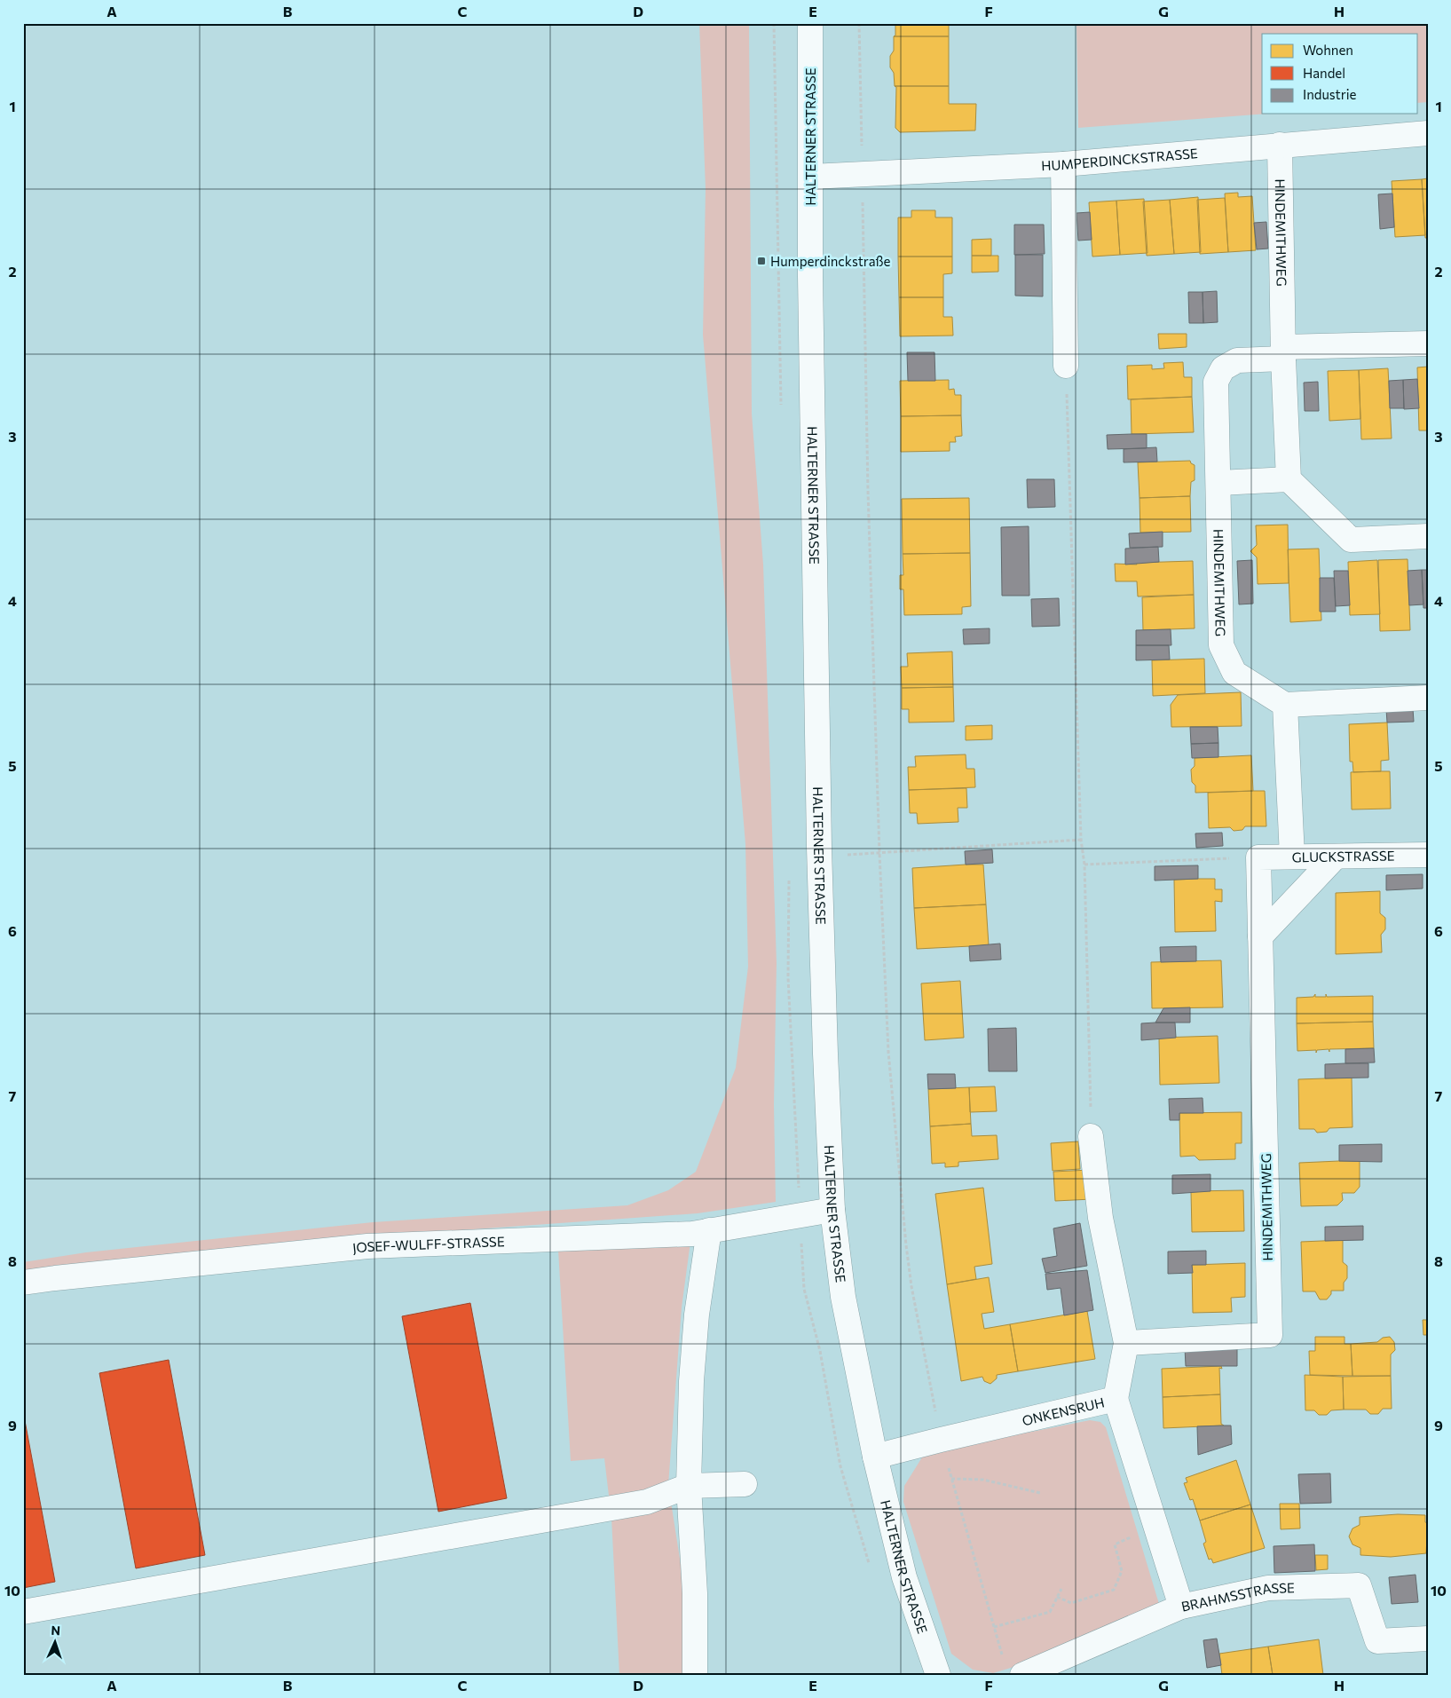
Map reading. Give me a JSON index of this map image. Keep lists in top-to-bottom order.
{
  "streets": {
    "street": [
      "HALTERNER STRASSE",
      "HUMPERDINCKSTRASSE",
      "HINDEMITHWEG",
      "GLUCKSTRASSE",
      "JOSEF-WULFF-STRASSE",
      "ONKENSRUH",
      "BRAHMSSTRASSE"
    ]
  },
  "crossings": [
    ["HALTERNER STRASSE", "HUMPERDINCKSTRASSE"],
    ["HALTERNER STRASSE", "JOSEF-WULFF-STRASSE"],
    ["HALTERNER STRASSE", "ONKENSRUH"],
    ["HUMPERDINCKSTRASSE", "HINDEMITHWEG"],
    ["HINDEMITHWEG", "GLUCKSTRASSE"],
    ["ONKENSRUH", "BRAHMSSTRASSE"]
  ],
  "places": {
    "transit": ["Humperdinckstraße"]
  },
  "legend": ["Wohnen", "Handel", "Industrie"],
  "north": "top",
  "grid": {
    "columns": [
      "A",
      "B",
      "C",
      "D",
      "E",
      "F",
      "G",
      "H"
    ],
    "rows": [
      "1",
      "2",
      "3",
      "4",
      "5",
      "6",
      "7",
      "8",
      "9",
      "10"
    ]
  }
}
